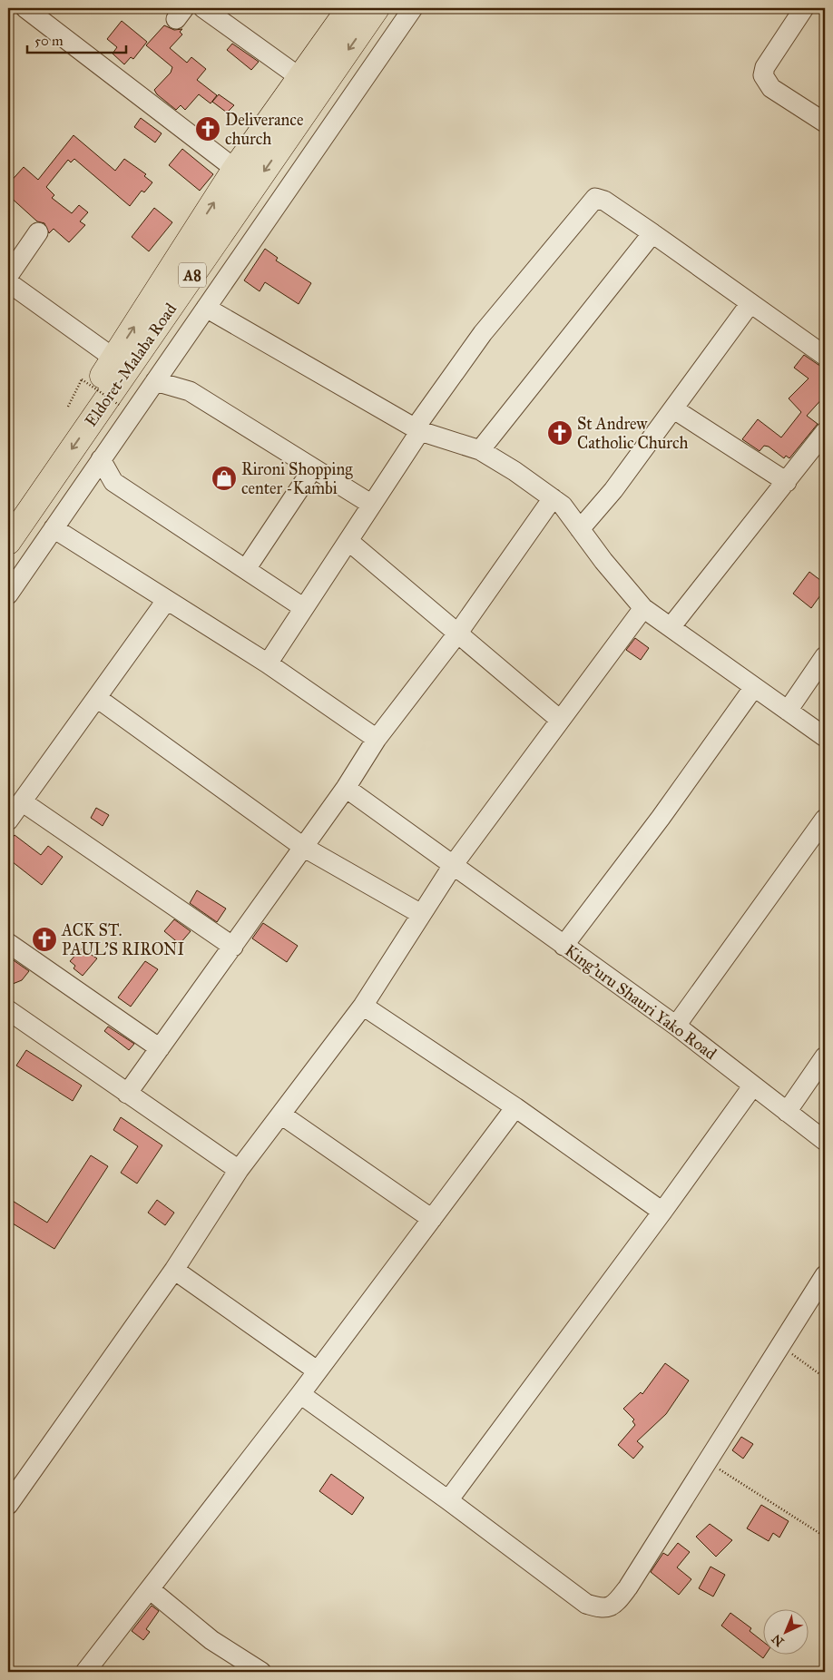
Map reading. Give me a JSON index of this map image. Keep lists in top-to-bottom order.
{
  "streets": {
    "highway": ["A8", "Eldoret-Malaba Road"],
    "street": ["King'uru Shauri Yako Road"]
  },
  "places": {
    "church": ["Deliverance church", "St Andrew Catholic Church", "ACK ST. PAUL'S RIRONI"],
    "shop": ["Rironi Shopping center -Kambi"]
  },
  "scale_bar": "50 m",
  "north": "bottom left"
}
